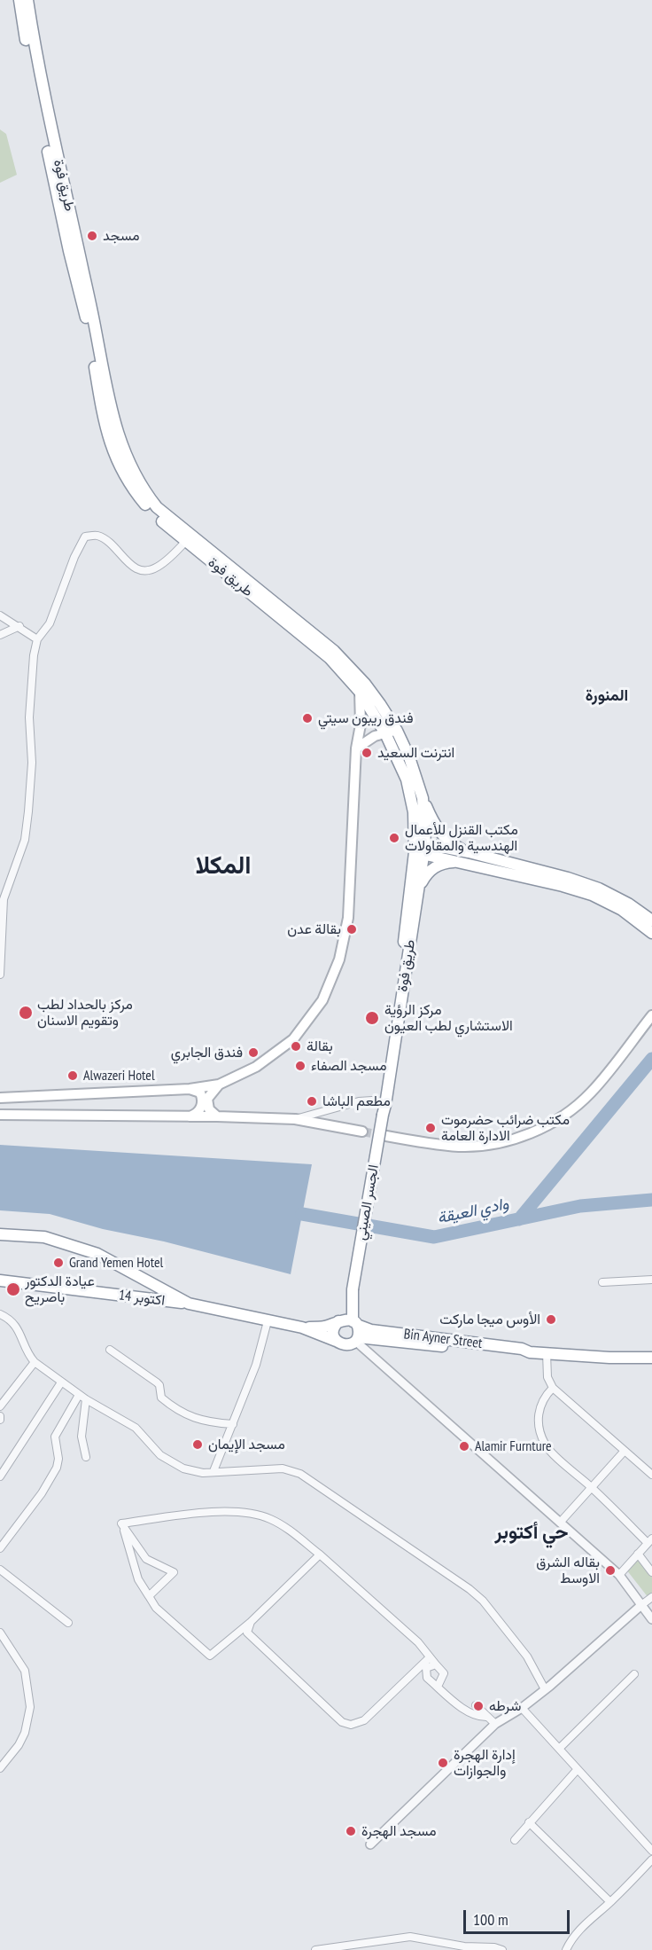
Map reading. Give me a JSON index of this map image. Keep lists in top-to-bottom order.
{
  "streets": {
    "highway": [
      "طريق فوة",
      "الجسر الصيني",
      "14 اكتوبر",
      "Bin Ayner Street"
    ]
  },
  "crossings": [
    ["طريق فوة", "الجسر الصيني"]
  ],
  "districts": ["المنورة", "المكلا", "حي أكتوبر"],
  "water": ["وادي العيقة"],
  "places": [
    "مسجد",
    "فندق ريبون سيتي",
    "انترنت السعيد",
    "مكتب القنزل للأعمال الهندسية والمقاولات",
    "بقالة عدن",
    "مركز بالحداد لطب وتقويم الاسنان",
    "مركز الرؤية الاستشاري لطب العيون",
    "بقالة",
    "فندق الجابري",
    "مسجد الصفاء",
    "Alwazeri Hotel",
    "مطعم الباشا",
    "مكتب ضرائب حضرموت الادارة العامة",
    "Grand Yemen Hotel",
    "عيادة الدكتور باصريح",
    "الأوس ميجا ماركت",
    "مسجد الإيمان",
    "Alamir Furnture",
    "بقاله الشرق الاوسط",
    "شرطه",
    "إدارة الهجرة والجوازات",
    "مسجد الهجرة"
  ],
  "scale_bar": "100 m"
}
